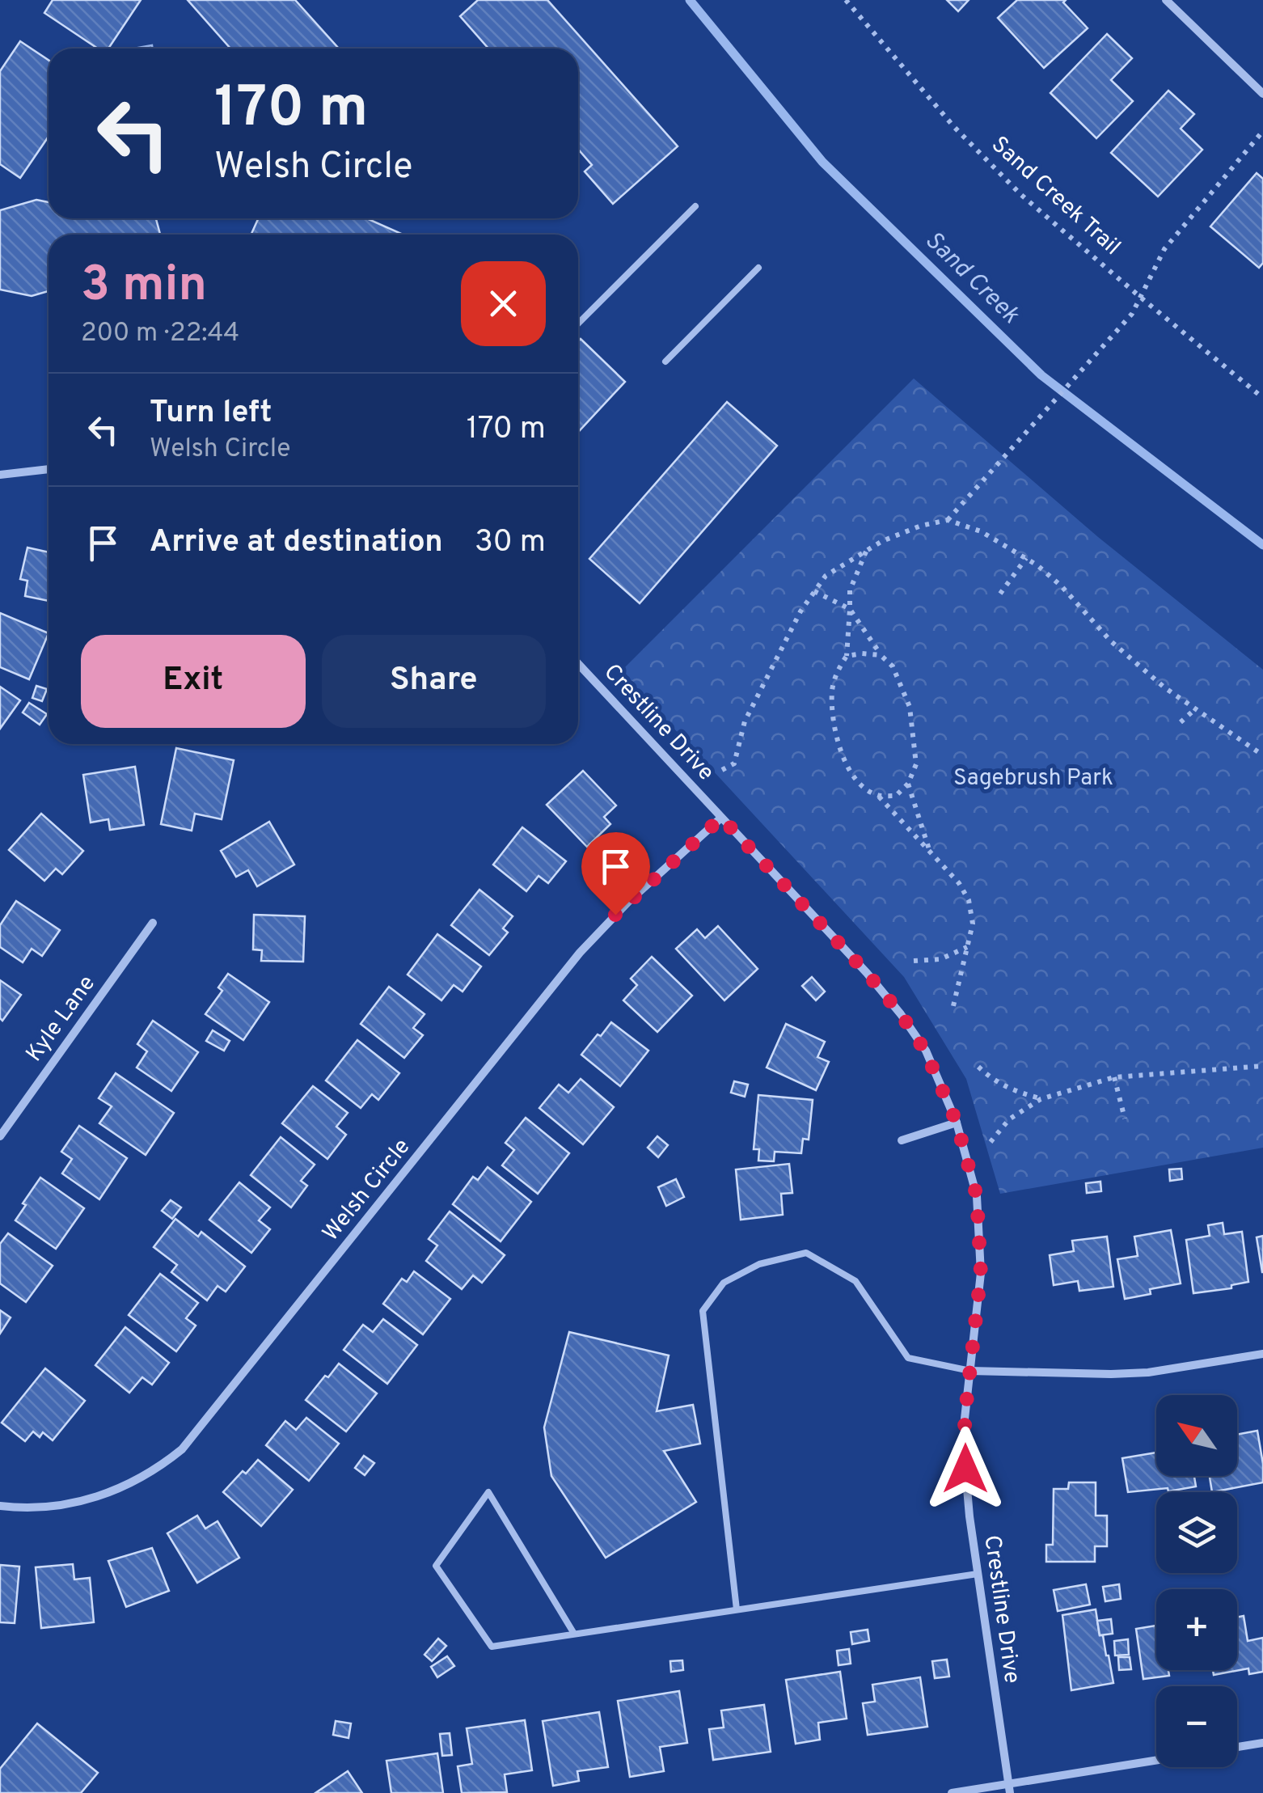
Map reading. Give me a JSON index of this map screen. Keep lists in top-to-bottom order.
{
  "streets": {
    "street": ["Crestline Drive", "Kyle Lane", "Welsh Circle"],
    "path": ["Sand Creek Trail"]
  },
  "crossings": [
    ["Crestline Drive", "Welsh Circle"]
  ],
  "water": ["Sand Creek"],
  "parks": ["Sagebrush Park"],
  "north": "top left",
  "page": {
    "turn": ["170 m", "Welsh Circle"],
    "heading": ["3 min", "200 m · 22:44"],
    "list": [
      {
        "name": "Turn left",
        "note": "Welsh Circle",
        "value": "170 m"
      },
      {
        "name": "Arrive at destination",
        "value": "30 m"
      }
    ],
    "buttons": ["Exit", "Share"],
    "map_buttons": ["+", "−"]
  }
}
